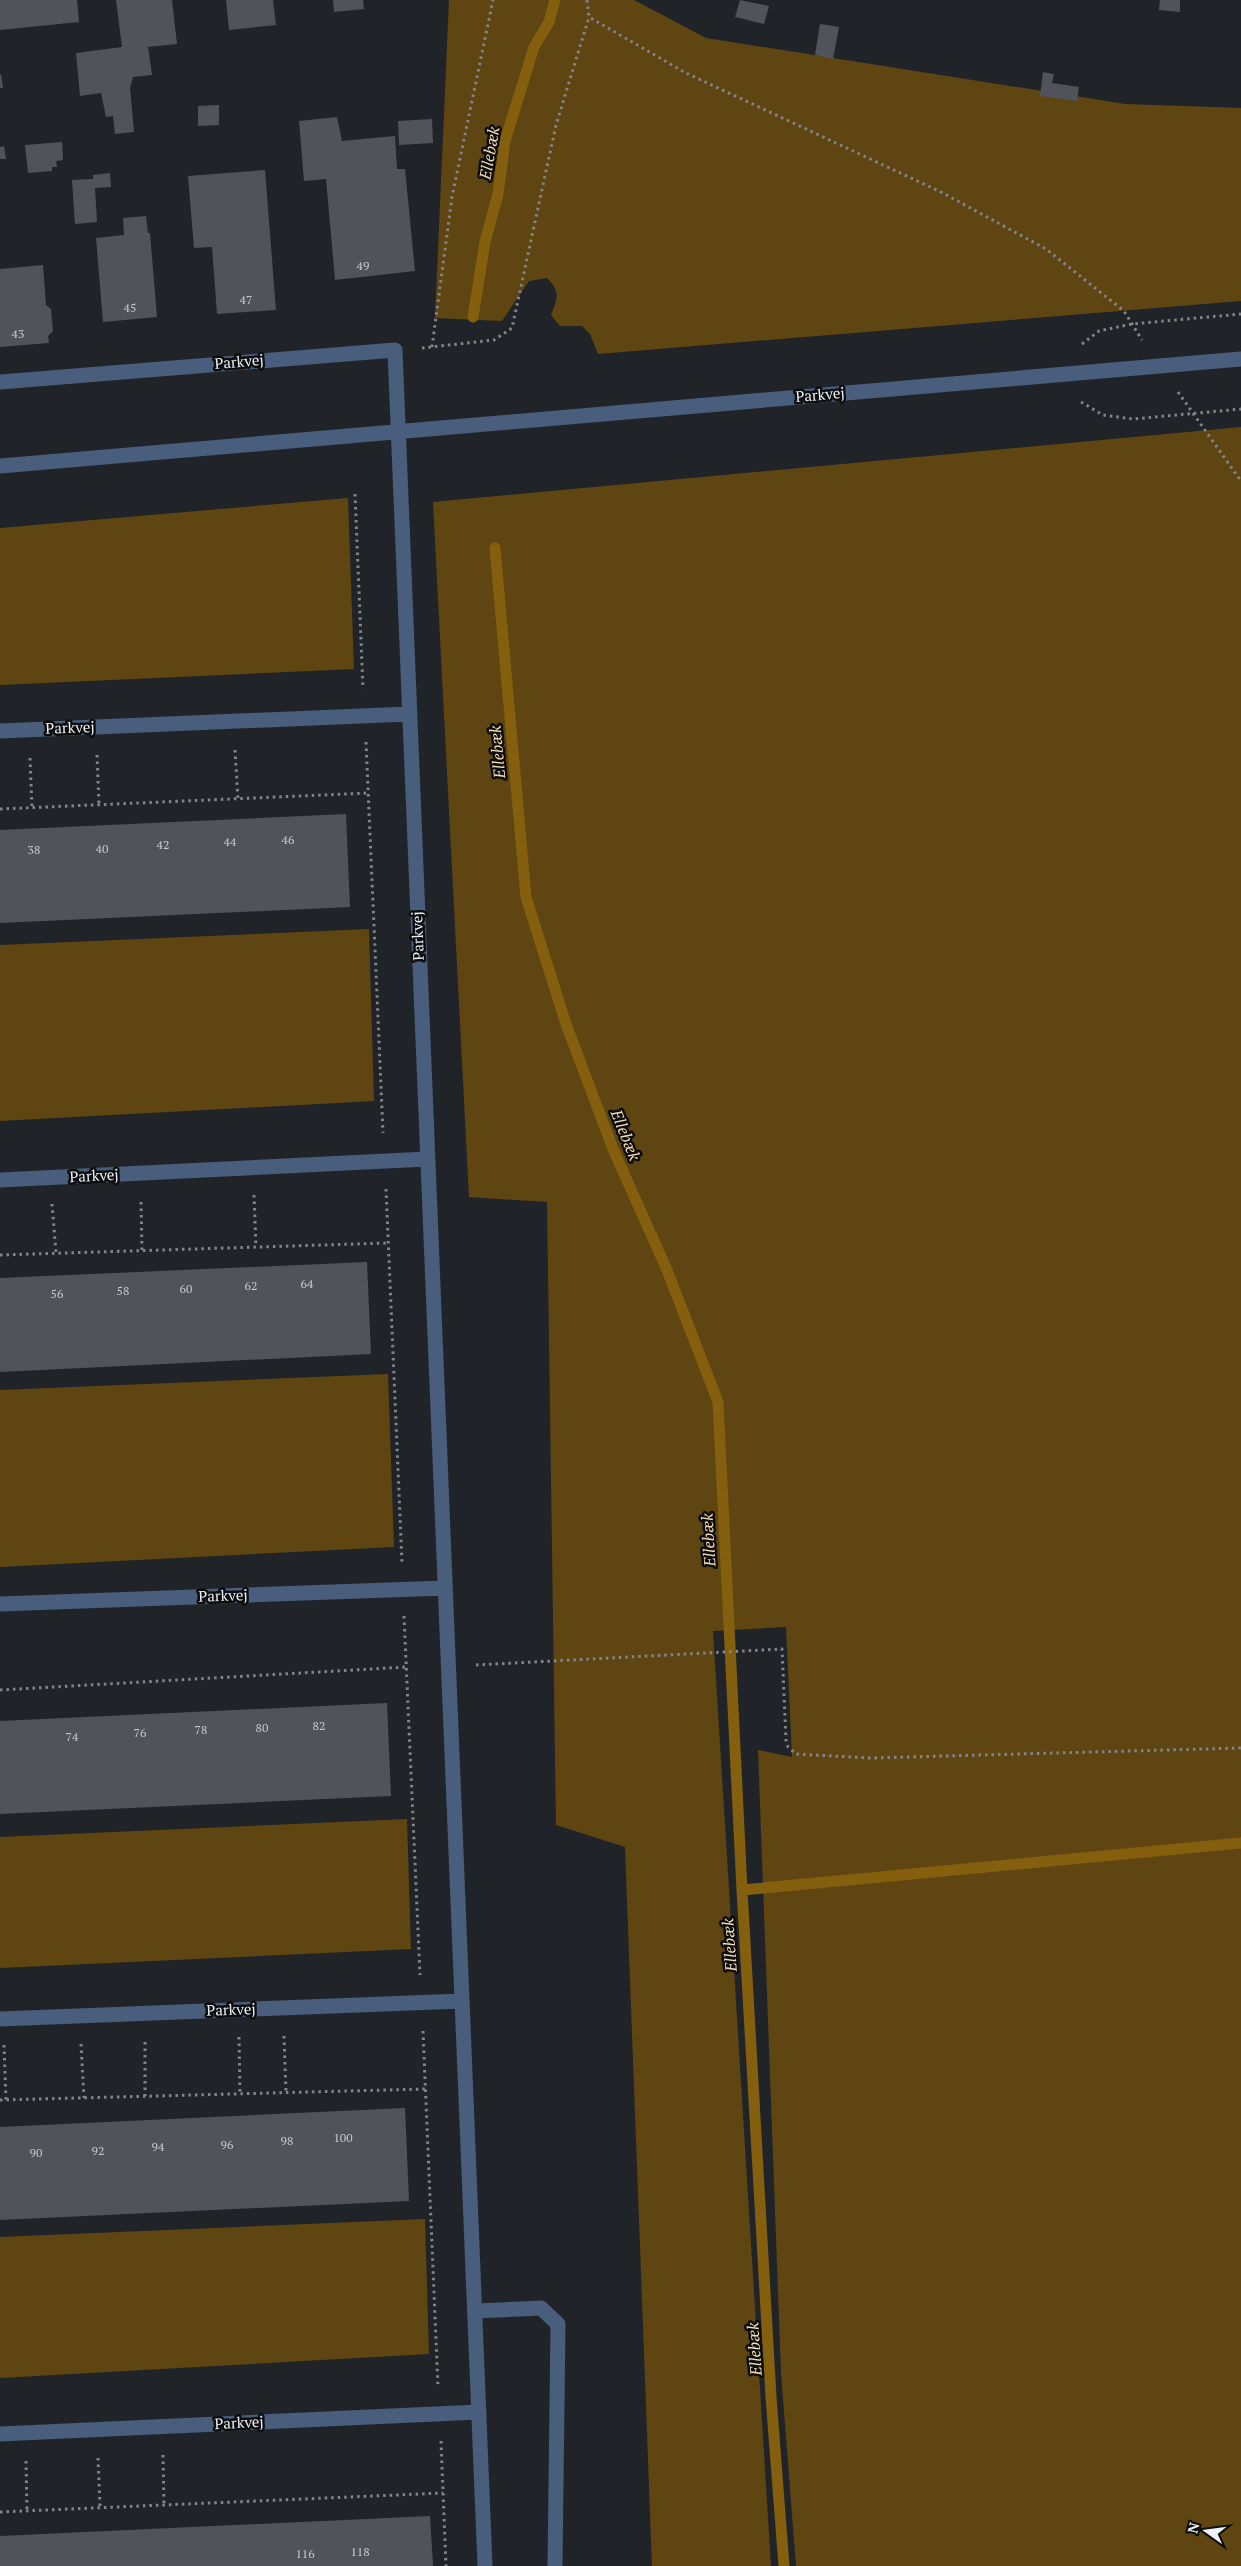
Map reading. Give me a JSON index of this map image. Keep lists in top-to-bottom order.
{
  "streets": {
    "street": ["Parkvej"]
  },
  "water": ["Ellebæk"],
  "house_numbers": [
    "49",
    "47",
    "45",
    "43",
    "46",
    "44",
    "42",
    "40",
    "38",
    "64",
    "62",
    "60",
    "58",
    "56",
    "82",
    "80",
    "78",
    "76",
    "74",
    "100",
    "98",
    "96",
    "94",
    "92",
    "90",
    "118",
    "116"
  ],
  "north": "left"
}
